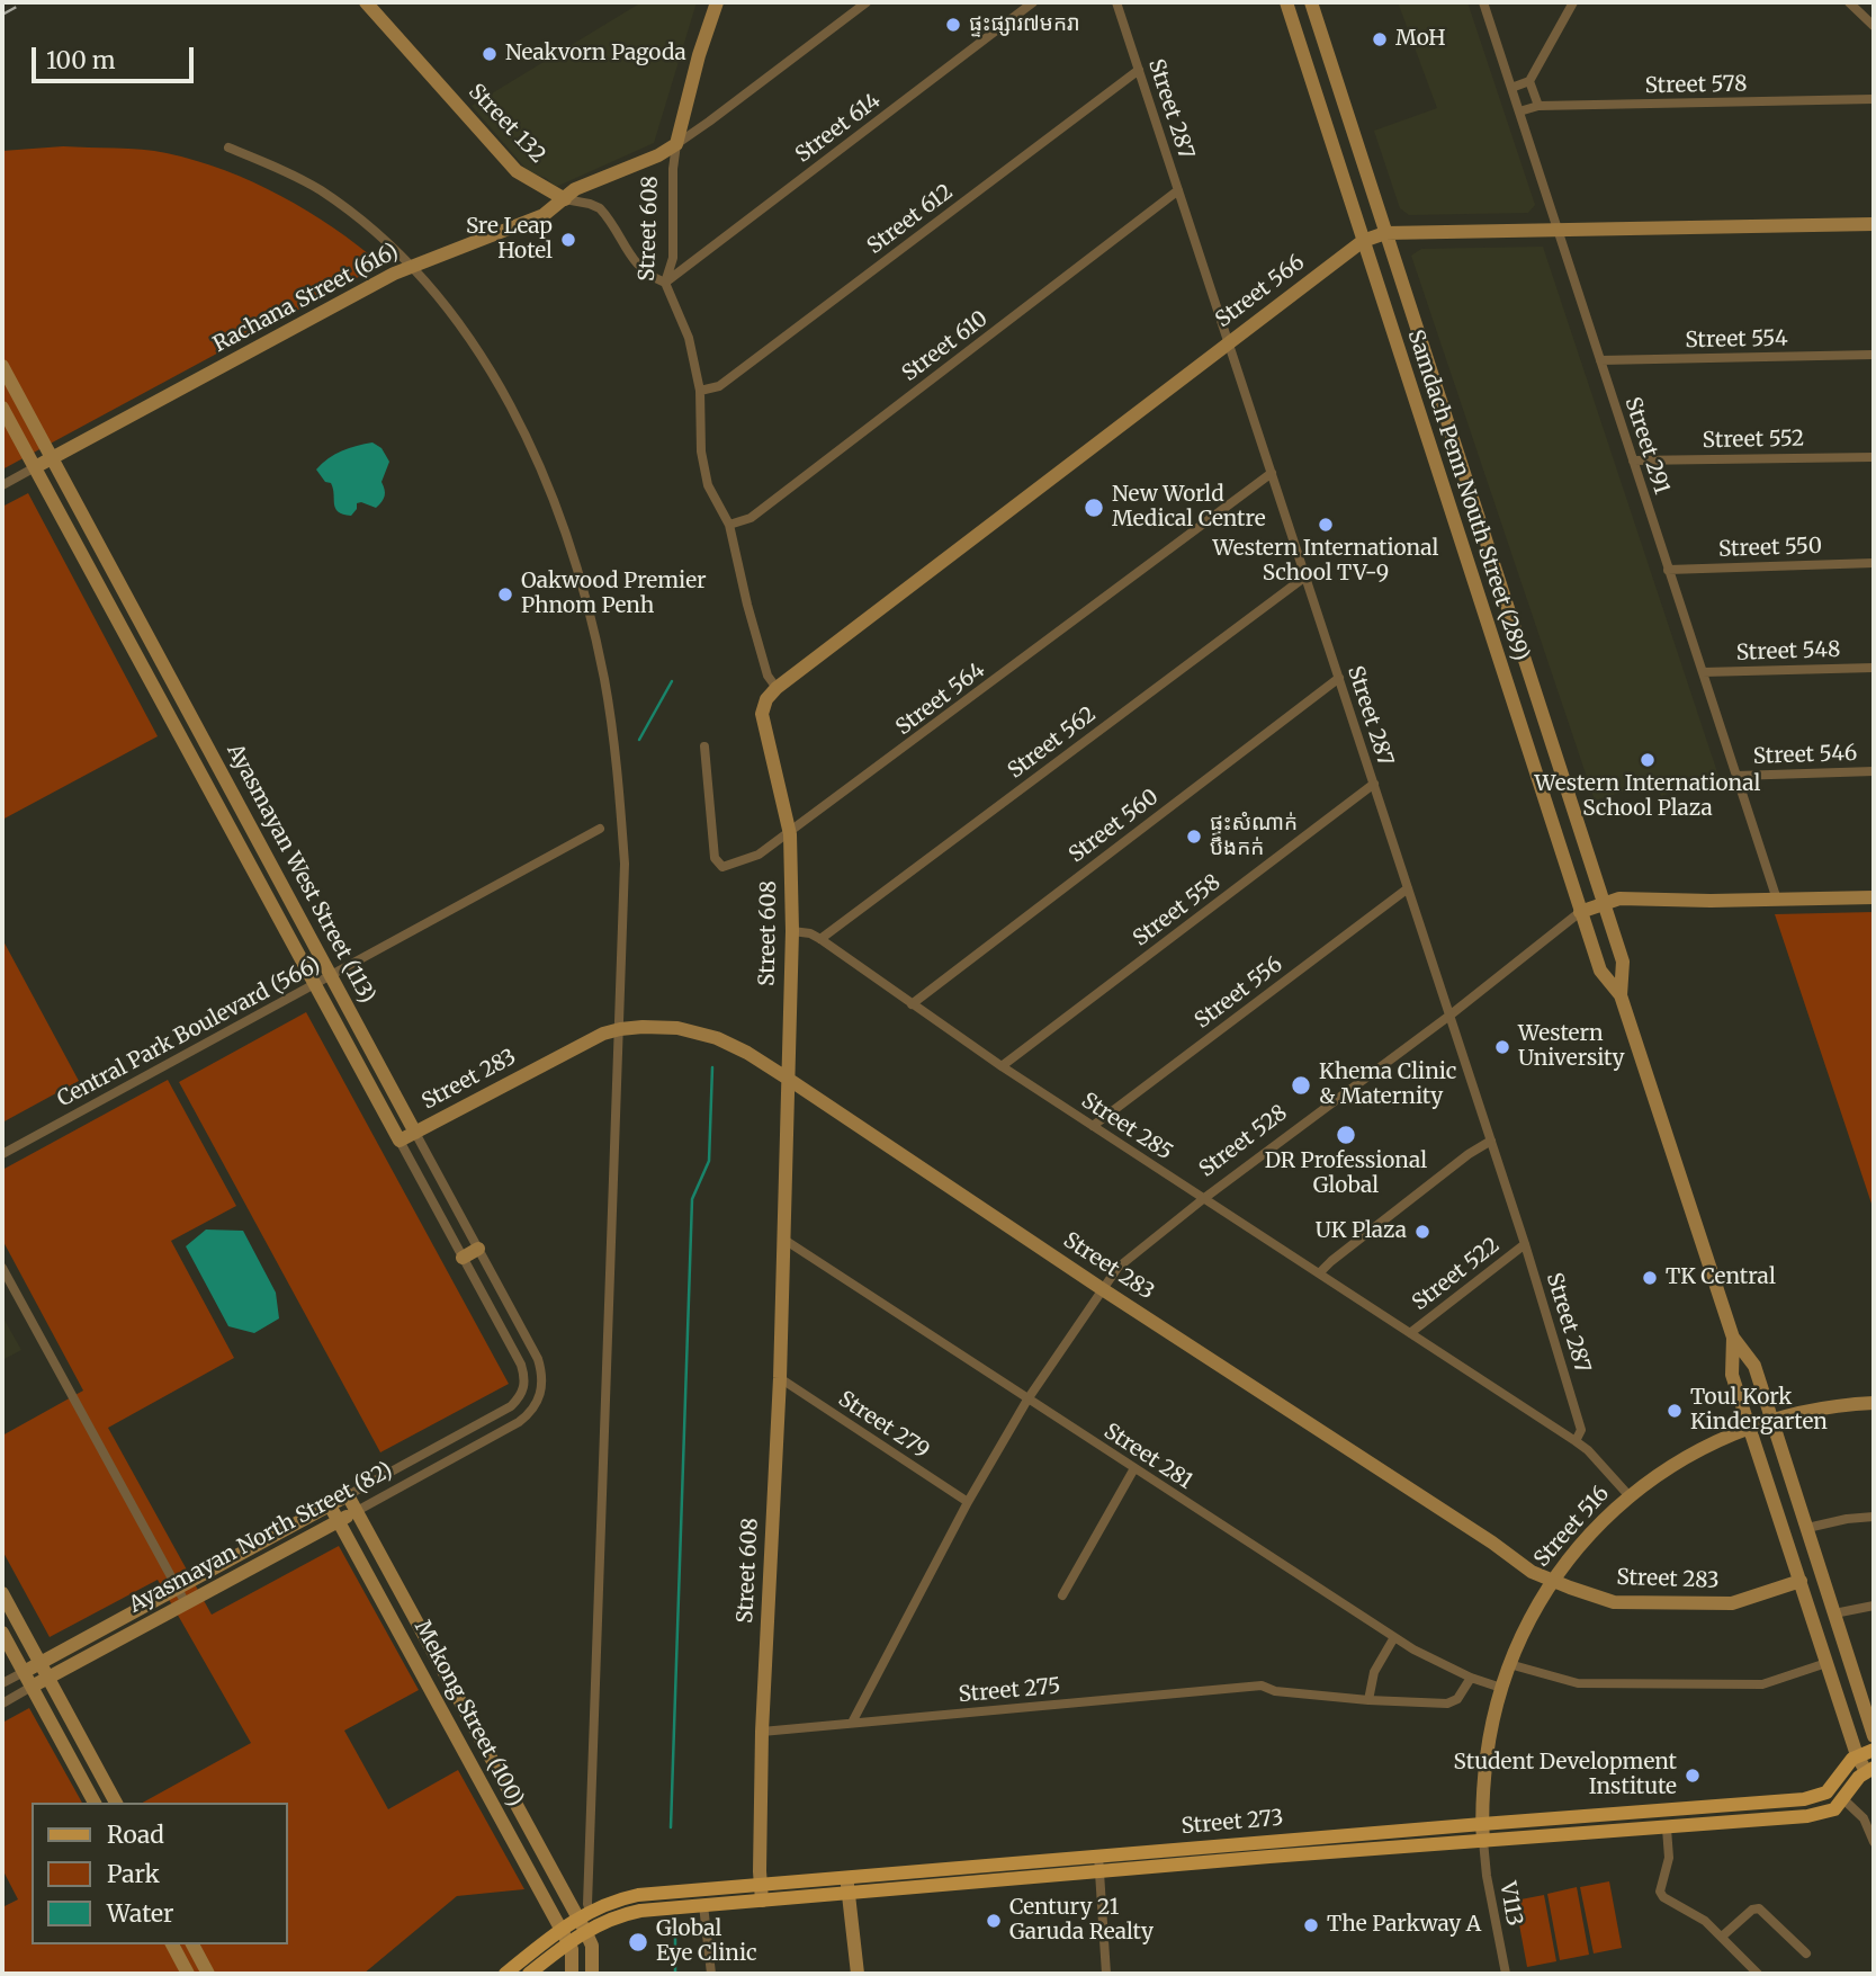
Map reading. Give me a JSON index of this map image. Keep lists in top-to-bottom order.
{
  "streets": {
    "main road": ["Street 273"],
    "street": [
      "Street 578",
      "Street 287",
      "Street 132",
      "Street 614",
      "Street 612",
      "Street 608",
      "Street 566",
      "Rachana Street (616)",
      "Street 554",
      "Street 610",
      "Street 552",
      "Street 291",
      "Samdach Penn Nouth Street (289)",
      "Street 550",
      "Street 548",
      "Street 564",
      "Street 562",
      "Street 546",
      "Street 560",
      "Ayasmayan West Street (113)",
      "Street 558",
      "Street 556",
      "Central Park Boulevard (566)",
      "Street 283",
      "Street 285",
      "Street 528",
      "Street 522",
      "Street 279",
      "Street 281",
      "Street 516",
      "Ayasmayan North Street (82)",
      "Street 275",
      "Mekong Street (100)",
      "V113"
    ]
  },
  "crossings": [
    ["Street 578", "Street 291"],
    ["Street 287", "Street 612"],
    ["Street 287", "Street 566"],
    ["Street 287", "Street 610"],
    ["Street 287", "Street 564"],
    ["Street 287", "Street 562"],
    ["Street 287", "Street 560"],
    ["Street 287", "Street 558"],
    ["Street 287", "Street 556"],
    ["Street 287", "Street 285"],
    ["Street 287", "Street 528"],
    ["Street 287", "Street 522"],
    ["Street 132", "Street 614"],
    ["Street 132", "Street 608"],
    ["Street 132", "Rachana Street (616)"],
    ["Street 614", "Street 608"],
    ["Street 612", "Street 608"],
    ["Street 608", "Street 566"],
    ["Street 608", "Rachana Street (616)"],
    ["Street 608", "Street 610"],
    ["Street 608", "Street 564"],
    ["Street 608", "Street 283"],
    ["Street 608", "Street 285"],
    ["Street 608", "Street 279"],
    ["Street 608", "Street 281"],
    ["Street 608", "Street 275"],
    ["Street 608", "Street 273"],
    ["Street 566", "Street 291"],
    ["Street 566", "Samdach Penn Nouth Street (289)"],
    ["Rachana Street (616)", "Ayasmayan West Street (113)"],
    ["Street 554", "Street 291"],
    ["Street 552", "Street 291"],
    ["Street 291", "Street 550"],
    ["Street 291", "Street 548"],
    ["Street 291", "Street 546"],
    ["Street 291", "Street 528"],
    ["Samdach Penn Nouth Street (289)", "Street 283"],
    ["Samdach Penn Nouth Street (289)", "Street 528"],
    ["Samdach Penn Nouth Street (289)", "Street 516"],
    ["Samdach Penn Nouth Street (289)", "Street 273"],
    ["Street 562", "Street 285"],
    ["Street 560", "Street 285"],
    ["Ayasmayan West Street (113)", "Central Park Boulevard (566)"],
    ["Ayasmayan West Street (113)", "Street 283"],
    ["Ayasmayan West Street (113)", "Ayasmayan North Street (82)"],
    ["Street 558", "Street 285"],
    ["Street 556", "Street 285"],
    ["Street 283", "Street 528"],
    ["Street 283", "Street 516"],
    ["Street 285", "Street 528"],
    ["Street 285", "Street 522"],
    ["Street 285", "Street 516"],
    ["Street 528", "Street 279"],
    ["Street 528", "Street 281"],
    ["Street 528", "Street 275"],
    ["Street 281", "Street 516"],
    ["Street 281", "Street 275"],
    ["Street 516", "Street 273"],
    ["Street 516", "V113"],
    ["Ayasmayan North Street (82)", "Mekong Street (100)"],
    ["Mekong Street (100)", "Street 273"],
    ["Street 273", "V113"]
  ],
  "places": [
    "ផ្ទះផ្សារ៧មករា",
    "MoH",
    "Neakvorn Pagoda",
    "Sre Leap Hotel",
    "New World Medical Centre",
    "Western International School TV-9",
    "Oakwood Premier Phnom Penh",
    "Western International School Plaza",
    "ផ្ទះសំណាក់ បឹងកក់",
    "Western University",
    "Khema Clinic & Maternity",
    "DR Professional Global",
    "UK Plaza",
    "TK Central",
    "Toul Kork Kindergarten",
    "Student Development Institute",
    "Century 21 Garuda Realty",
    "The Parkway A",
    "Global Eye Clinic"
  ],
  "legend": ["Road", "Park", "Water"],
  "scale_bar": "100 m"
}
